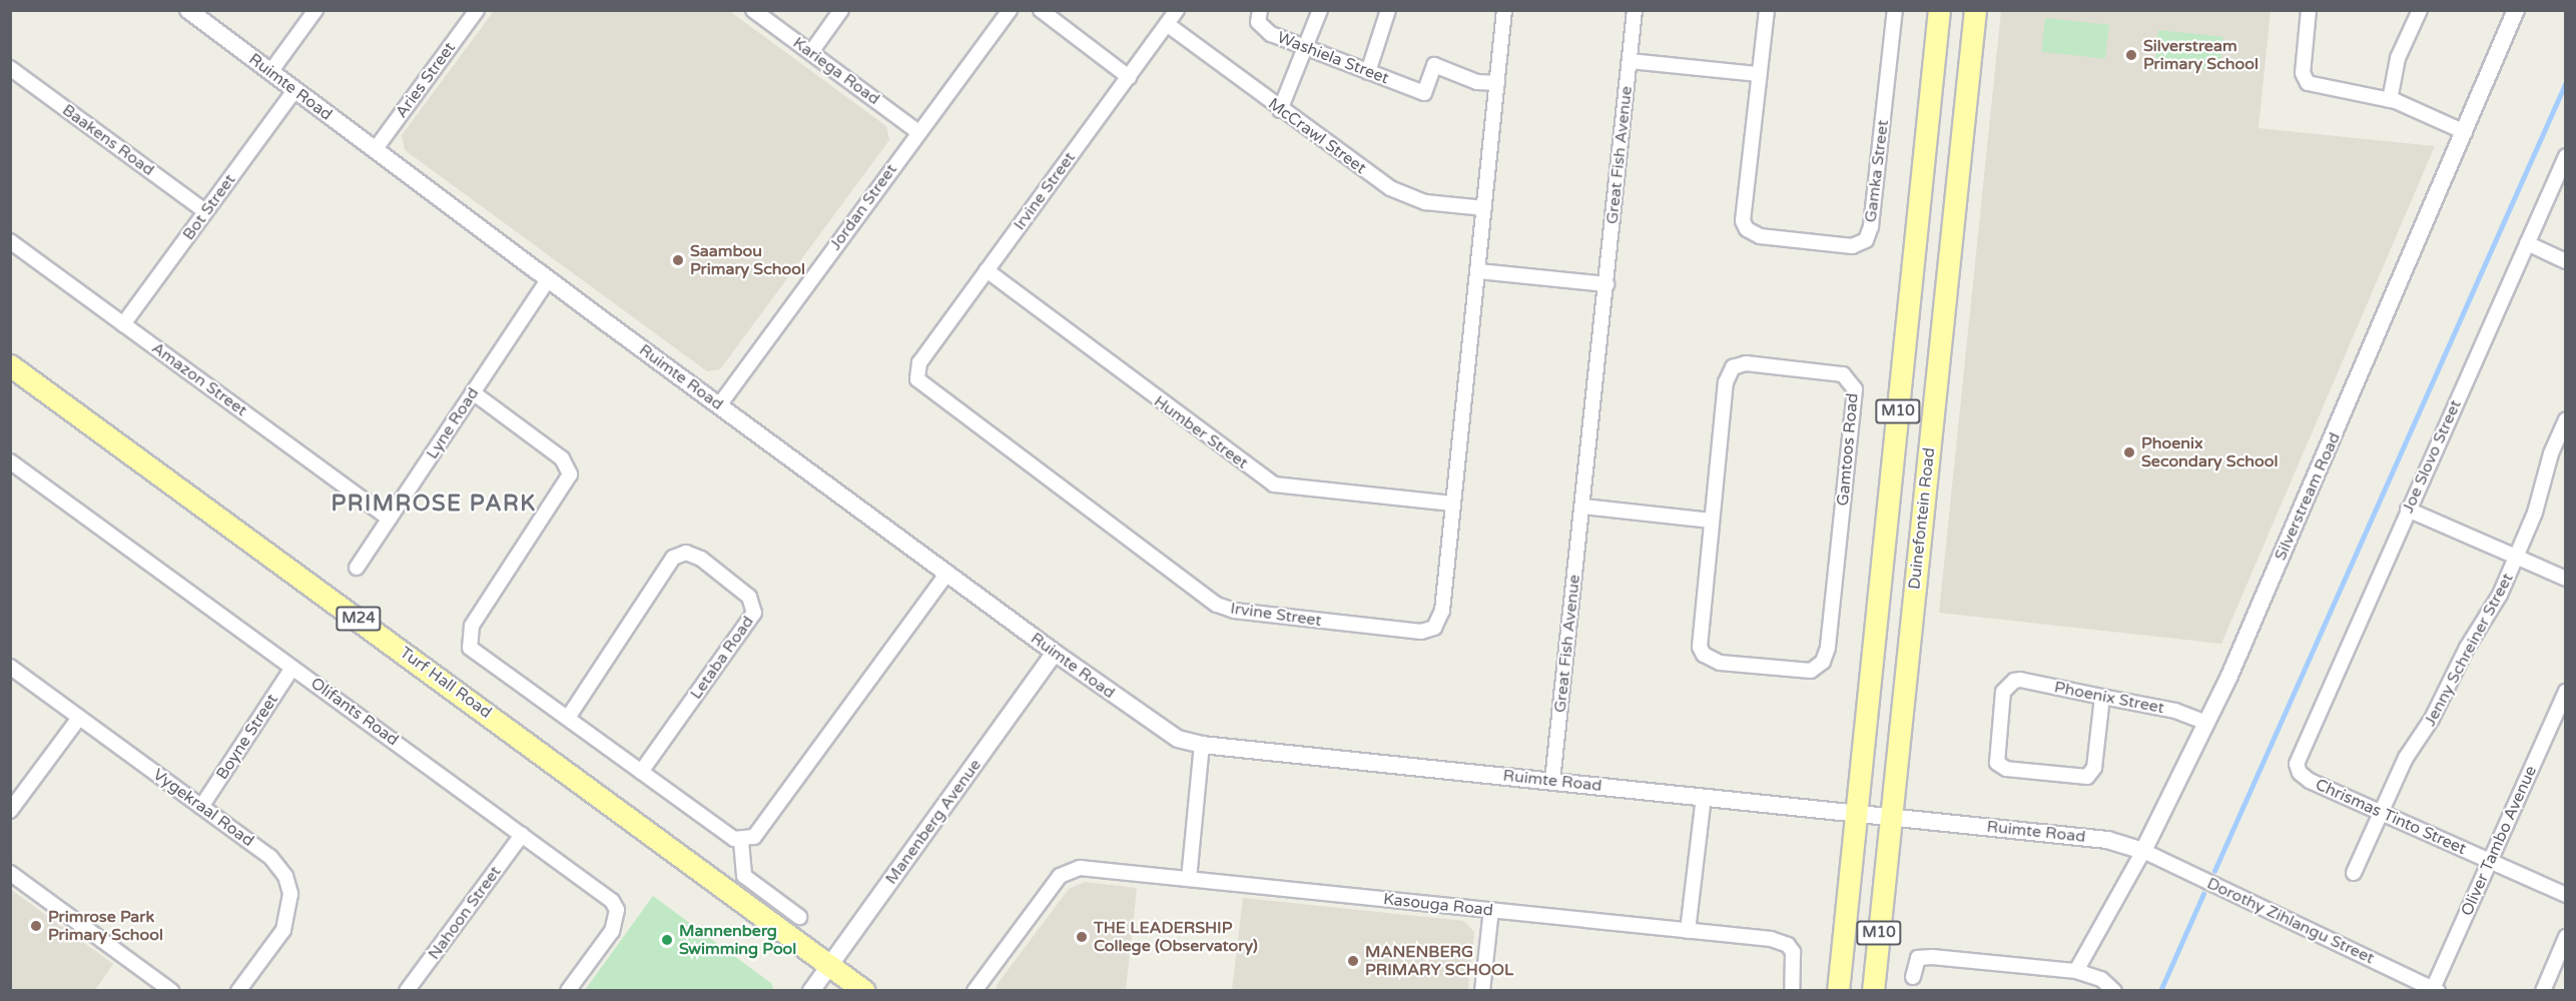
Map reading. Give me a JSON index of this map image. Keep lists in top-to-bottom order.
{
  "streets": {
    "main road": [
      "M10",
      "Duinefontein Road",
      "M24",
      "Turf Hall Road"
    ],
    "street": [
      "Washiela Street",
      "Kariega Road",
      "Aries Street",
      "Ruimte Road",
      "McCrawl Street",
      "Baakens Road",
      "Great Fish Avenue",
      "Gamka Street",
      "Irvine Street",
      "Bot Street",
      "Jordan Street",
      "Amazon Street",
      "Lyne Road",
      "Humber Street",
      "Gamtoos Road",
      "Joe Slovo Street",
      "Silverstream Road",
      "Jenny Schreiner Street",
      "Letaba Road",
      "Phoenix Street",
      "Olifants Road",
      "Boyne Street",
      "Vygekraal Road",
      "Chrismas Tinto Street",
      "Manenberg Avenue",
      "Oliver Tambo Avenue",
      "Kasouga Road",
      "Nahoon Street",
      "Dorothy Zihlangu Street"
    ]
  },
  "crossings": [
    ["Washiela Street", "Irvine Street"],
    ["Kariega Road", "Jordan Street"],
    ["Aries Street", "Ruimte Road"],
    ["Ruimte Road", "Great Fish Avenue"],
    ["Ruimte Road", "Bot Street"],
    ["Ruimte Road", "Jordan Street"],
    ["Ruimte Road", "M10"],
    ["Ruimte Road", "Lyne Road"],
    ["Ruimte Road", "Silverstream Road"],
    ["Ruimte Road", "Duinefontein Road"],
    ["Ruimte Road", "Manenberg Avenue"],
    ["Ruimte Road", "Dorothy Zihlangu Street"],
    ["McCrawl Street", "Irvine Street"],
    ["Baakens Road", "Bot Street"],
    ["Irvine Street", "Humber Street"],
    ["Bot Street", "Amazon Street"],
    ["Amazon Street", "Lyne Road"],
    ["Joe Slovo Street", "Chrismas Tinto Street"],
    ["Silverstream Road", "Phoenix Street"],
    ["Silverstream Road", "Dorothy Zihlangu Street"],
    ["Jenny Schreiner Street", "Chrismas Tinto Street"],
    ["Turf Hall Road", "Manenberg Avenue"],
    ["Olifants Road", "Boyne Street"],
    ["Olifants Road", "Nahoon Street"],
    ["Boyne Street", "Vygekraal Road"],
    ["Chrismas Tinto Street", "Oliver Tambo Avenue"],
    ["Oliver Tambo Avenue", "Dorothy Zihlangu Street"]
  ],
  "districts": ["PRIMROSE PARK"],
  "places": [
    "Silverstream Primary School",
    "Saambou Primary School",
    "Phoenix Secondary School",
    "Primrose Park Primary School",
    "THE LEADERSHIP College (Observatory)",
    "Mannenberg Swimming Pool",
    "MANENBERG PRIMARY SCHOOL"
  ]
}
